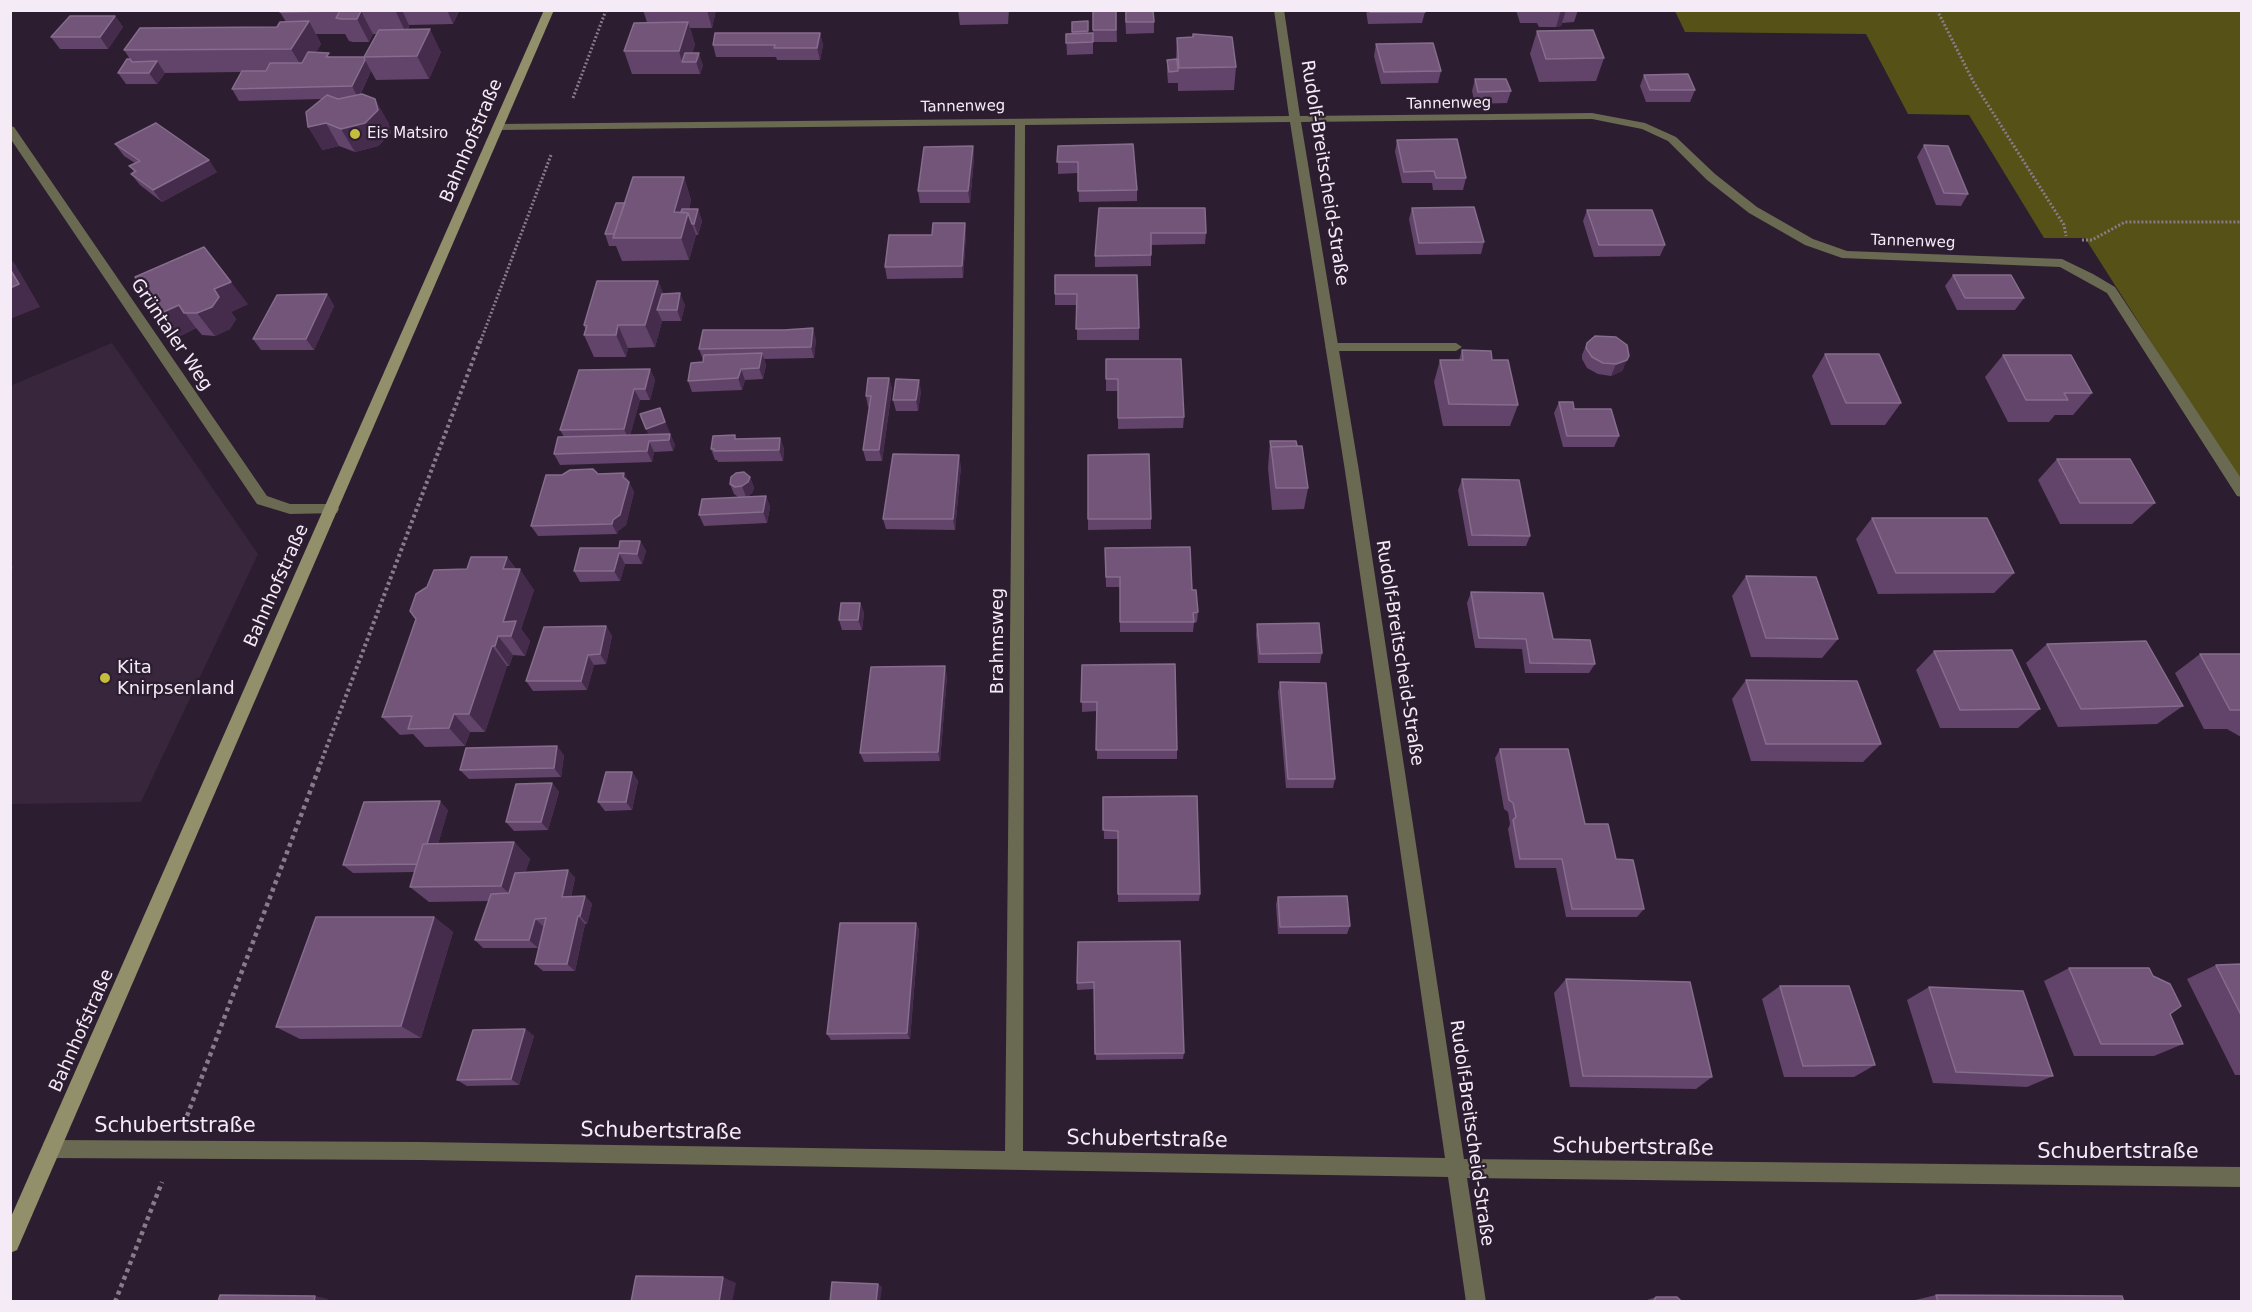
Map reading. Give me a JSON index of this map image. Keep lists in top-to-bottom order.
{
  "streets": {
    "main road": ["Bahnhofstraße"],
    "street": [
      "Tannenweg",
      "Rudolf-Breitscheid-Straße",
      "Grüntaler Weg",
      "Brahmsweg",
      "Schubertstraße"
    ]
  },
  "crossings": [
    ["Tannenweg", "Bahnhofstraße"],
    ["Tannenweg", "Rudolf-Breitscheid-Straße"],
    ["Tannenweg", "Brahmsweg"],
    ["Bahnhofstraße", "Grüntaler Weg"],
    ["Bahnhofstraße", "Schubertstraße"],
    ["Rudolf-Breitscheid-Straße", "Schubertstraße"],
    ["Brahmsweg", "Schubertstraße"]
  ],
  "places": ["Eis Matsiro", "Kita Knirpsenland"]
}
